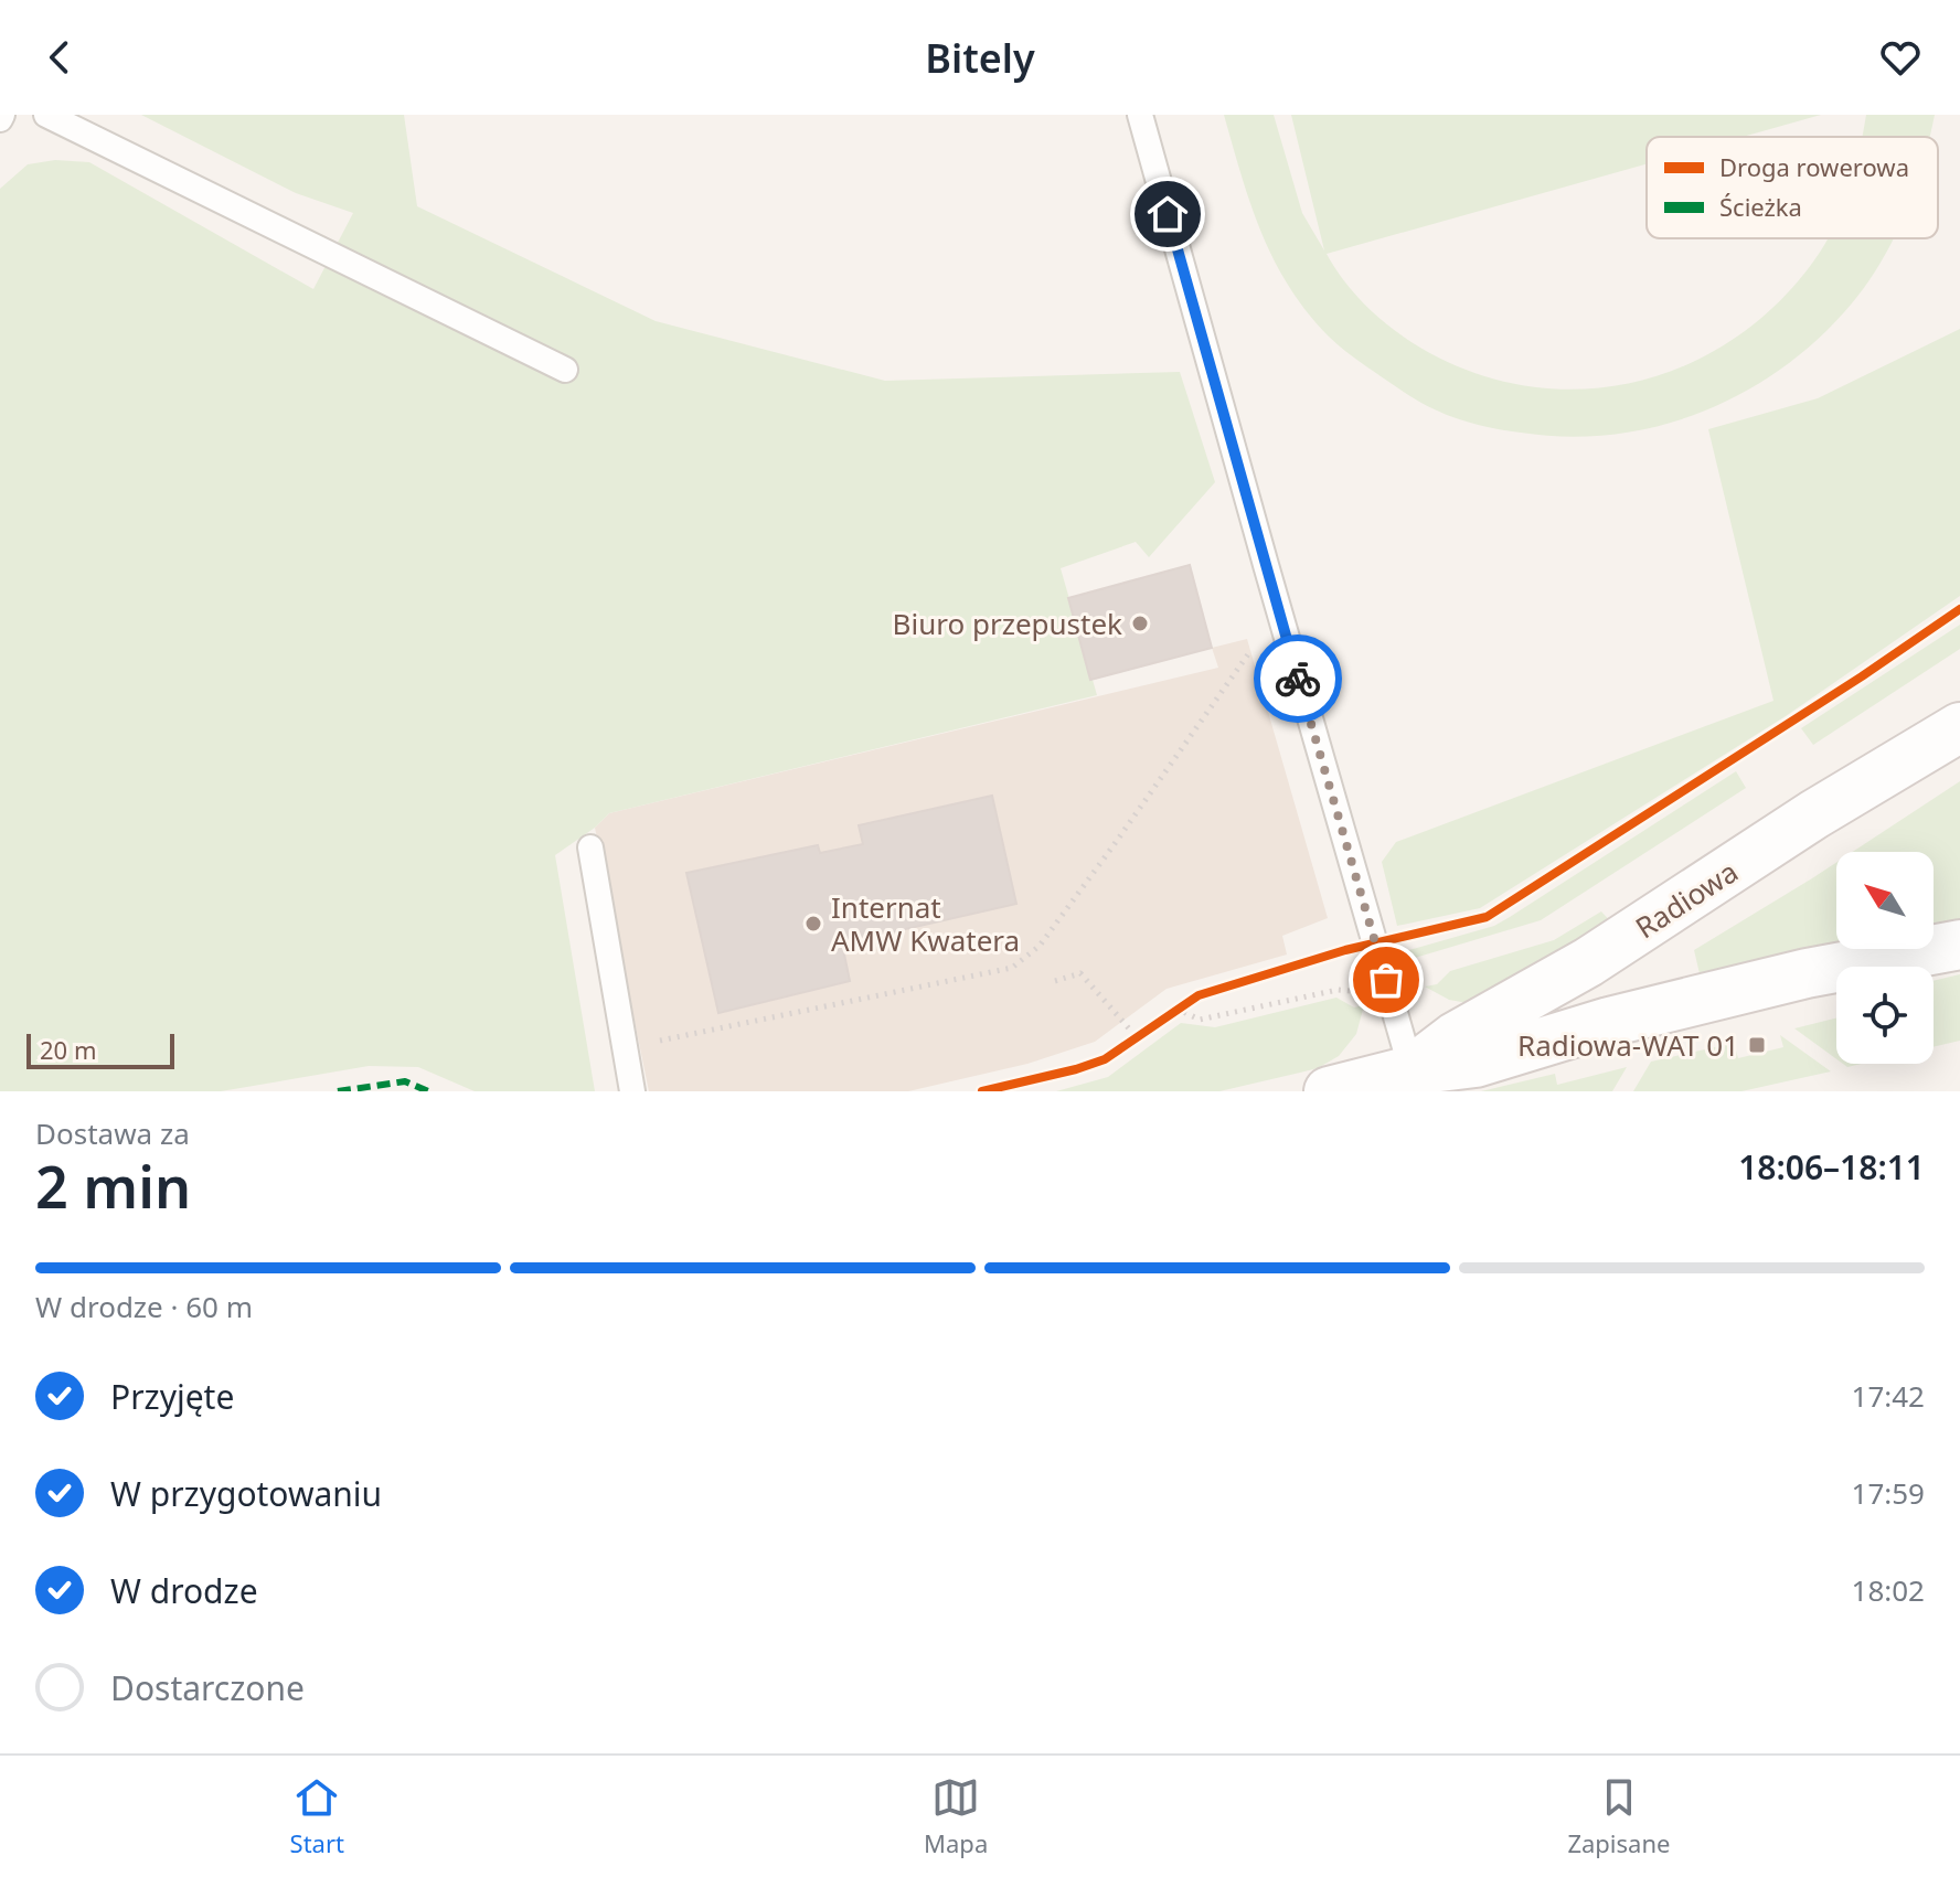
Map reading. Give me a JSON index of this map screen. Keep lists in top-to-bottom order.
{
  "streets": {
    "main road": ["Radiowa"]
  },
  "places": {
    "other": ["Biuro przepustek", "Internat AMW Kwatera"],
    "transit": ["Radiowa-WAT 01"]
  },
  "legend": ["Droga rowerowa", "Ścieżka"],
  "scale_bar": "20 m",
  "north": "top left",
  "page": {
    "header": "Bitely",
    "scale": "20 m",
    "heading": ["2 min", "Dostawa za", "18:06–18:11"],
    "bar": "W drodze · 60 m",
    "list": [
      ["Przyjęte", "17:42"],
      ["W przygotowaniu", "17:59"],
      ["W drodze", "18:02"],
      "Dostarczone"
    ],
    "tabs": ["Start", "Mapa", "Zapisane"]
  }
}
